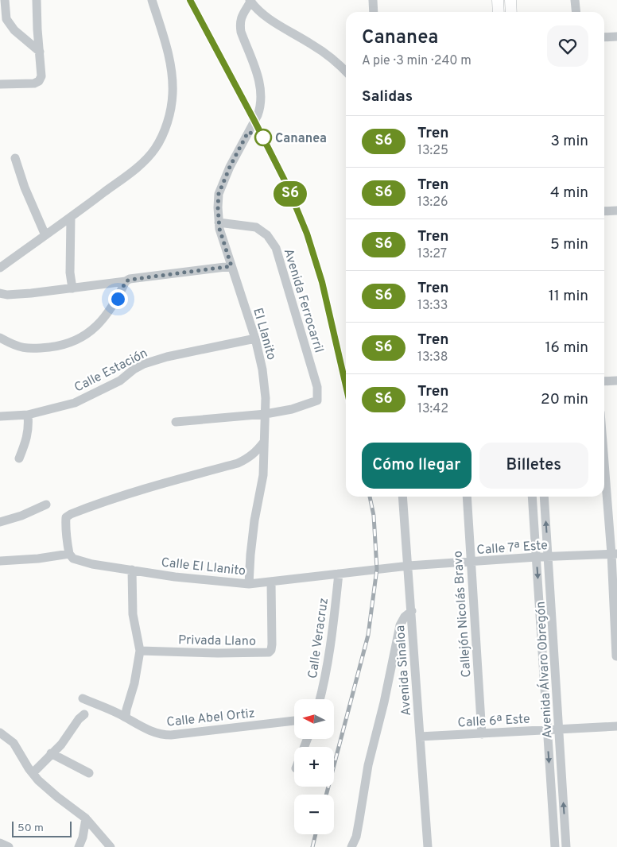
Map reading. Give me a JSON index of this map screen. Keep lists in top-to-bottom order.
{
  "streets": {
    "street": [
      "Avenida Ferrocarril",
      "El Llanito",
      "Calle Estación",
      "Calle 7ª Este",
      "Calle El Llanito",
      "Callejón Nicolás Bravo",
      "Calle Veracruz",
      "Privada Llano",
      "Avenida Álvaro Obregón",
      "Avenida Sinaloa",
      "Calle Abel Ortiz",
      "Calle 6ª Este"
    ]
  },
  "crossings": [
    ["Avenida Ferrocarril", "El Llanito"],
    ["El Llanito", "Calle Estación"],
    ["El Llanito", "Calle El Llanito"],
    ["Calle 7ª Este", "Calle El Llanito"],
    ["Calle 7ª Este", "Callejón Nicolás Bravo"],
    ["Calle 7ª Este", "Avenida Álvaro Obregón"],
    ["Calle 7ª Este", "Avenida Sinaloa"],
    ["Calle El Llanito", "Calle Veracruz"],
    ["Calle El Llanito", "Privada Llano"],
    ["Calle El Llanito", "Avenida Sinaloa"],
    ["Callejón Nicolás Bravo", "Calle 6ª Este"],
    ["Avenida Álvaro Obregón", "Calle 6ª Este"],
    ["Avenida Sinaloa", "Calle 6ª Este"]
  ],
  "places": ["Cananea"],
  "scale_bar": "50 m",
  "north": "left",
  "page": {
    "on_map": "S6",
    "heading": [
      ["Cananea", "A pie · 3 min · 240 m"],
      "Salidas"
    ],
    "list": [
      {
        "mark": "S6",
        "name": "Tren",
        "note": "13:25",
        "value": "3 min"
      },
      {
        "mark": "S6",
        "name": "Tren",
        "note": "13:26",
        "value": "4 min"
      },
      {
        "mark": "S6",
        "name": "Tren",
        "note": "13:27",
        "value": "5 min"
      },
      {
        "mark": "S6",
        "name": "Tren",
        "note": "13:33",
        "value": "11 min"
      },
      {
        "mark": "S6",
        "name": "Tren",
        "note": "13:38",
        "value": "16 min"
      },
      {
        "mark": "S6",
        "name": "Tren",
        "note": "13:42",
        "value": "20 min"
      }
    ],
    "buttons": ["Cómo llegar", "Billetes"],
    "map_buttons": ["+", "−"],
    "scale": "50 m"
  }
}
